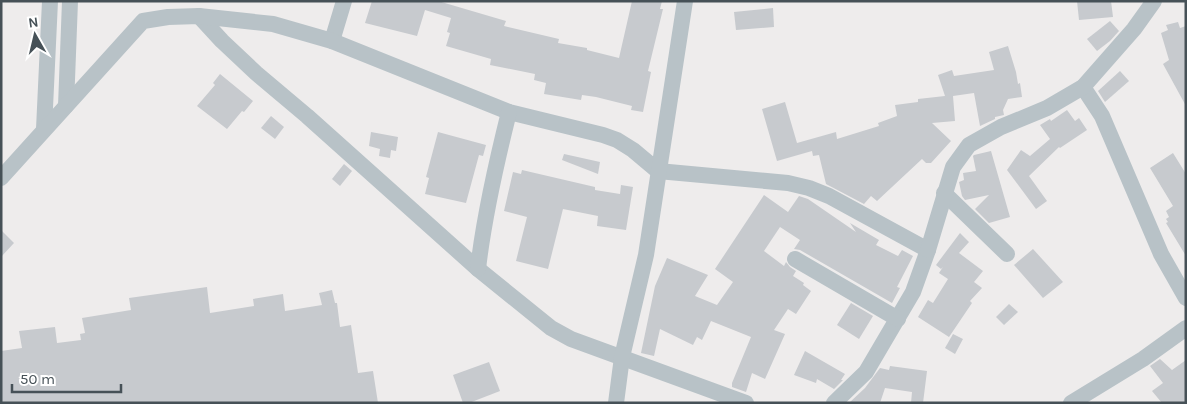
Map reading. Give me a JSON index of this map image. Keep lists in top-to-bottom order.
{
  "scale_bar": "50 m",
  "north": "top"
}
